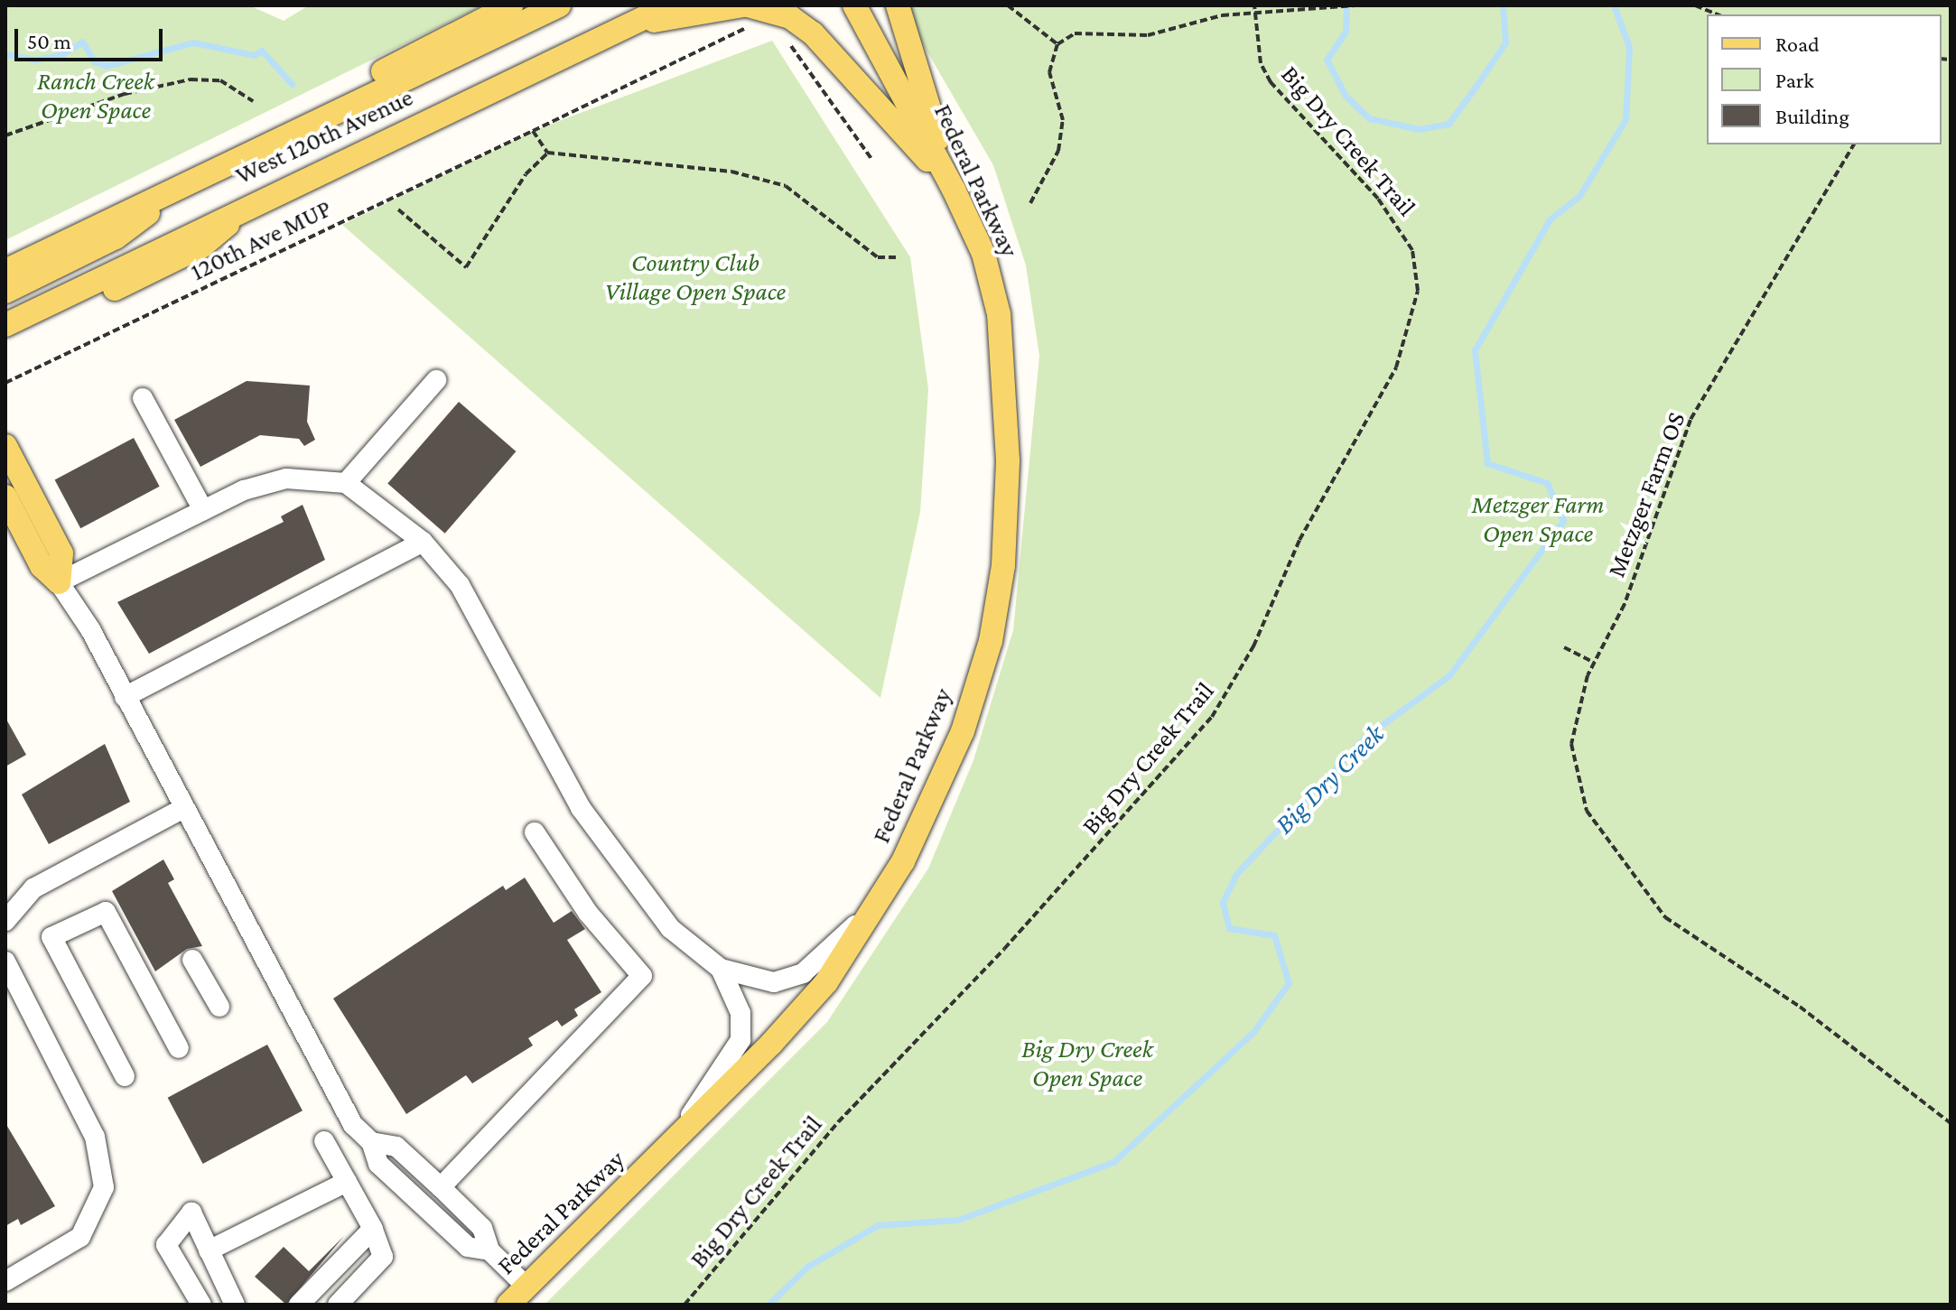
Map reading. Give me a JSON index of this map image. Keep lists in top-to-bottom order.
{
  "streets": {
    "main road": ["West 120th Avenue", "Federal Parkway"],
    "path": ["Big Dry Creek Trail", "120th Ave MUP", "Metzger Farm OS"]
  },
  "water": ["Big Dry Creek"],
  "parks": [
    "Ranch Creek Open Space",
    "Country Club Village Open Space",
    "Metzger Farm Open Space",
    "Big Dry Creek Open Space"
  ],
  "legend": ["Road", "Park", "Building"],
  "scale_bar": "50 m"
}
